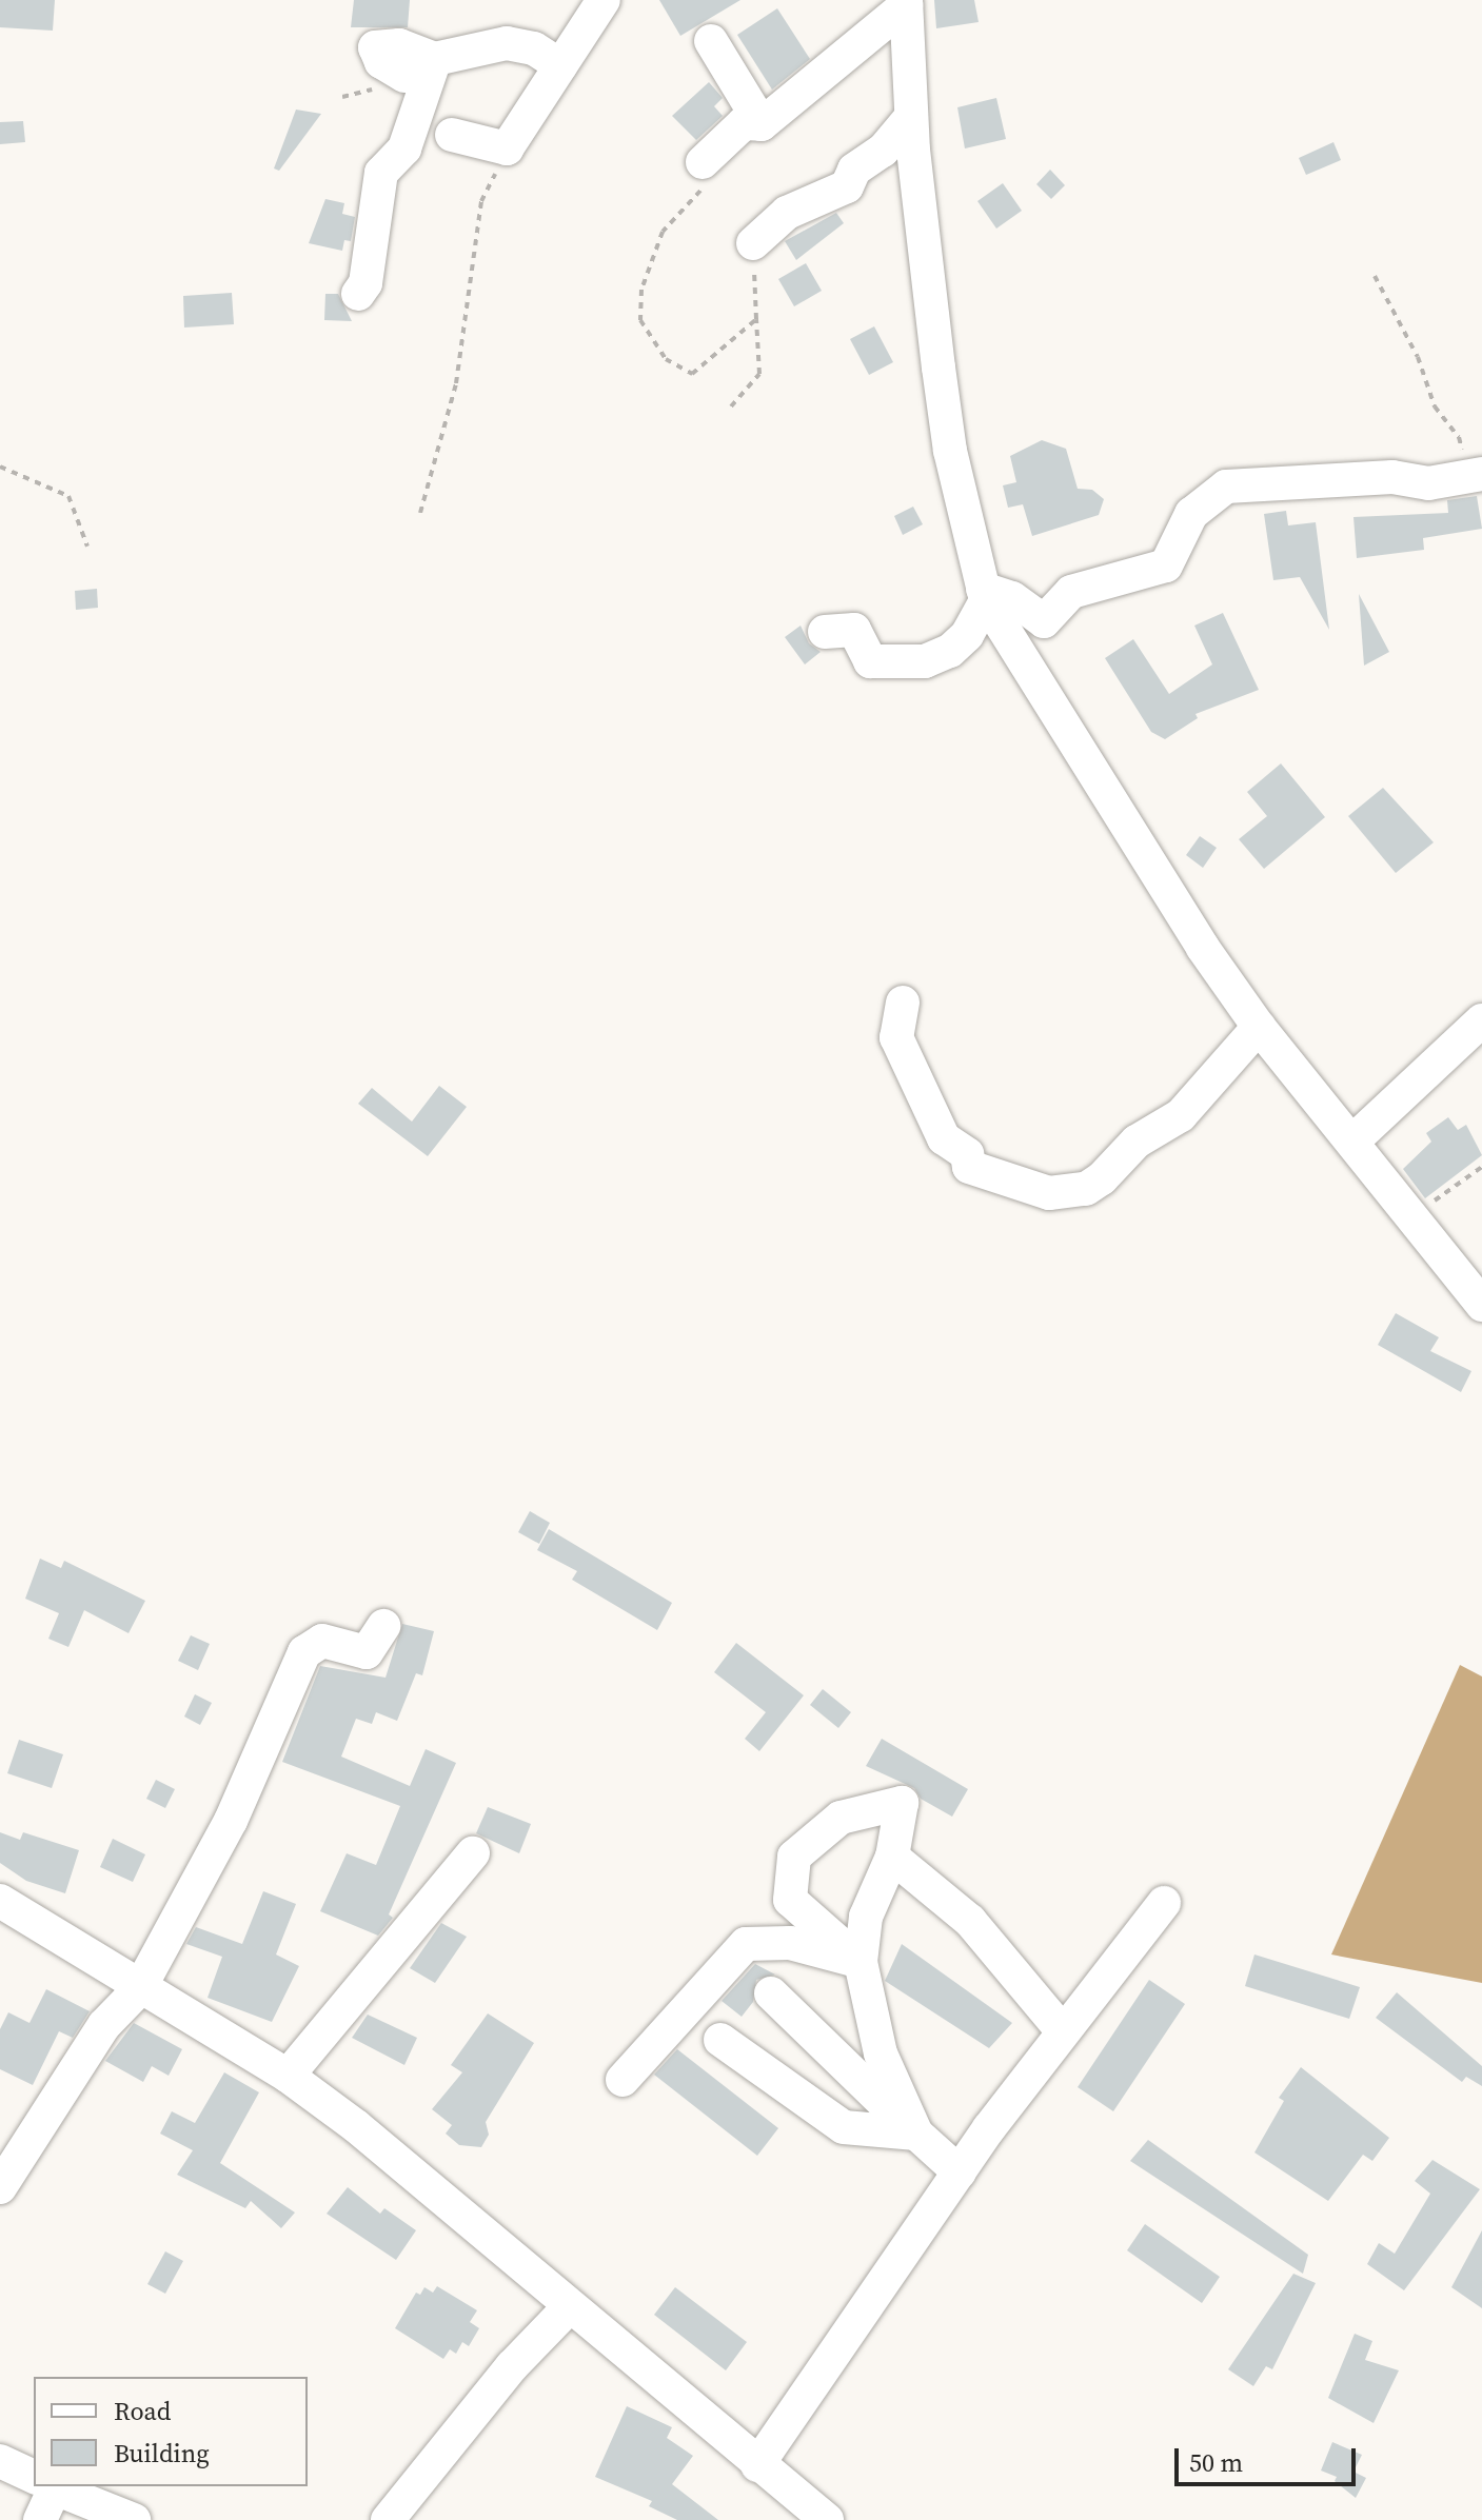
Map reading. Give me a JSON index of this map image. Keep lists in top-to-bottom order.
{
  "legend": ["Road", "Building"],
  "scale_bar": "50 m"
}
